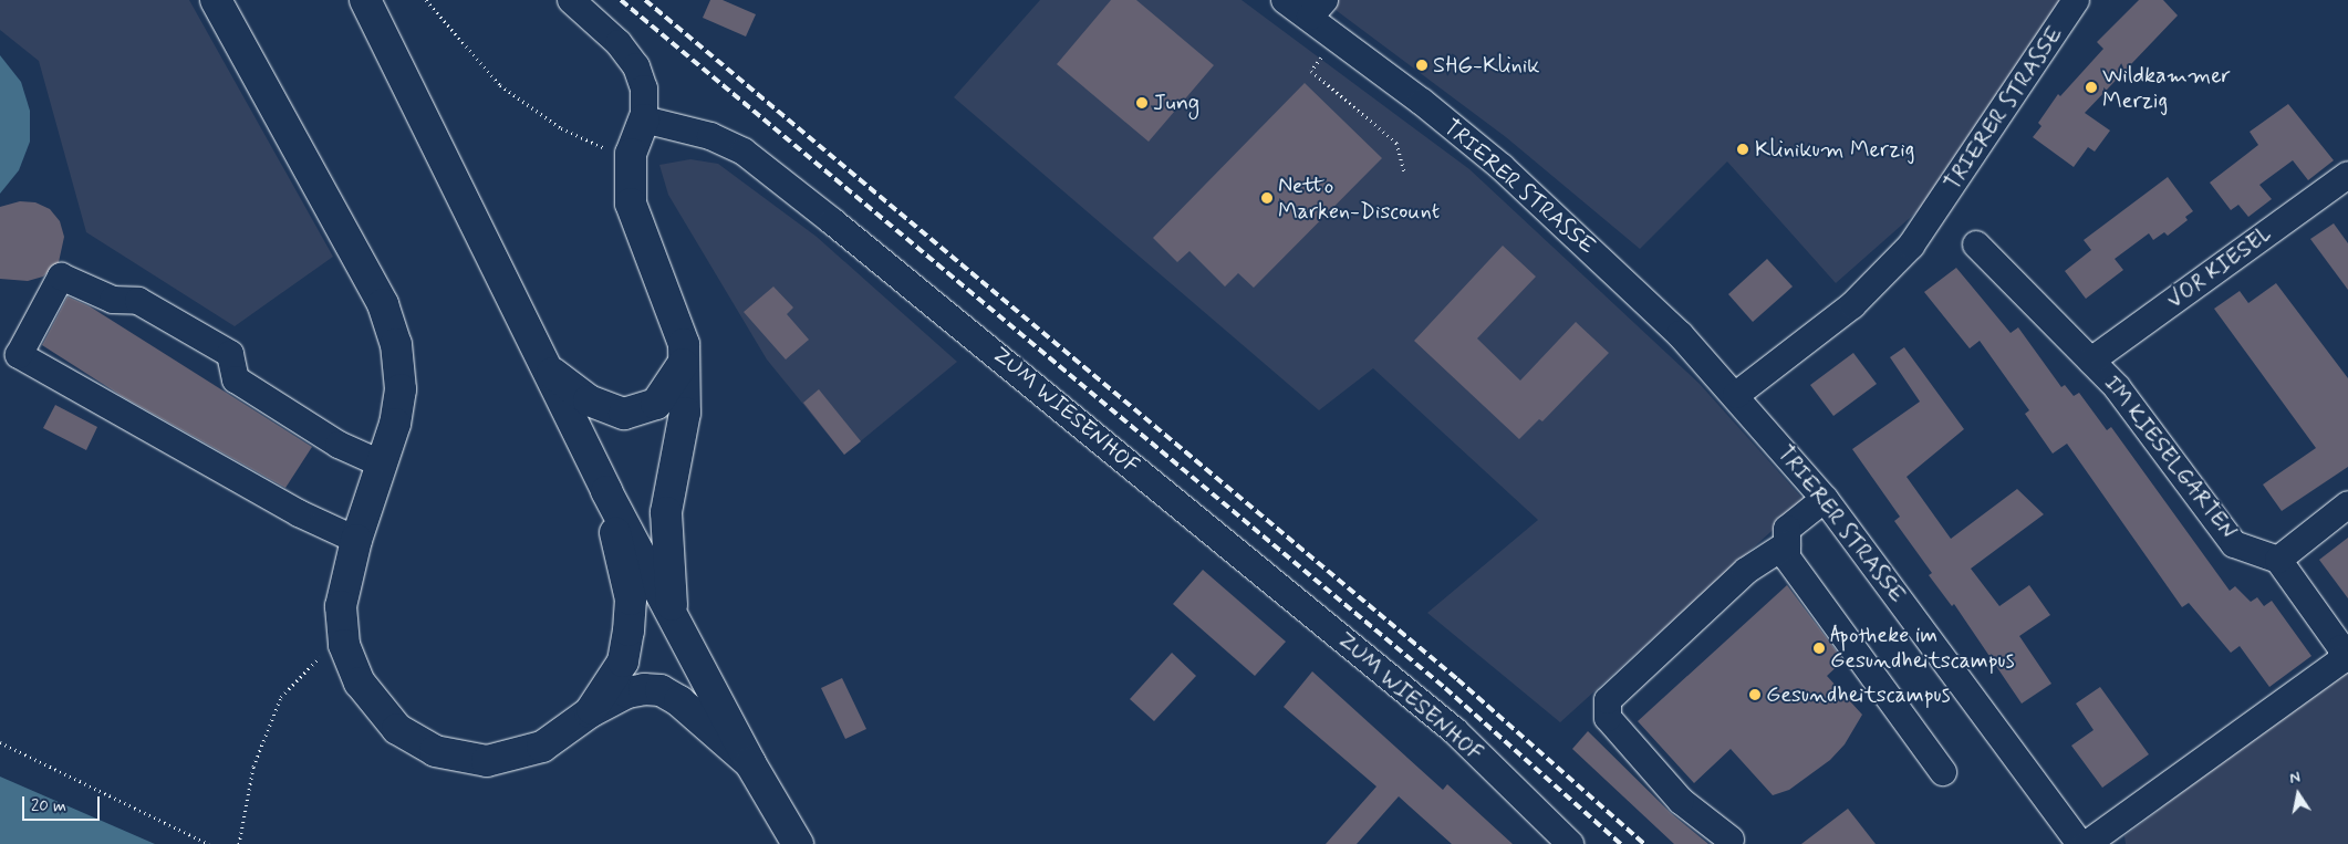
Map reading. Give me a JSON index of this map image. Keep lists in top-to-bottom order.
{
  "streets": {
    "street": [
      "TRIERER STRASSE",
      "VOR KIESEL",
      "ZUM WIESENHOF",
      "IM KIESELGARTEN"
    ]
  },
  "crossings": [
    ["VOR KIESEL", "IM KIESELGARTEN"]
  ],
  "places": [
    "SHG-Klinik",
    "Wildkammer Merzig",
    "Jung",
    "Klinikum Merzig",
    "Netto Marken-Discount",
    "Apotheke im Gesundheitscampus",
    "Gesundheitscampus"
  ],
  "scale_bar": "20 m",
  "north": "top"
}
